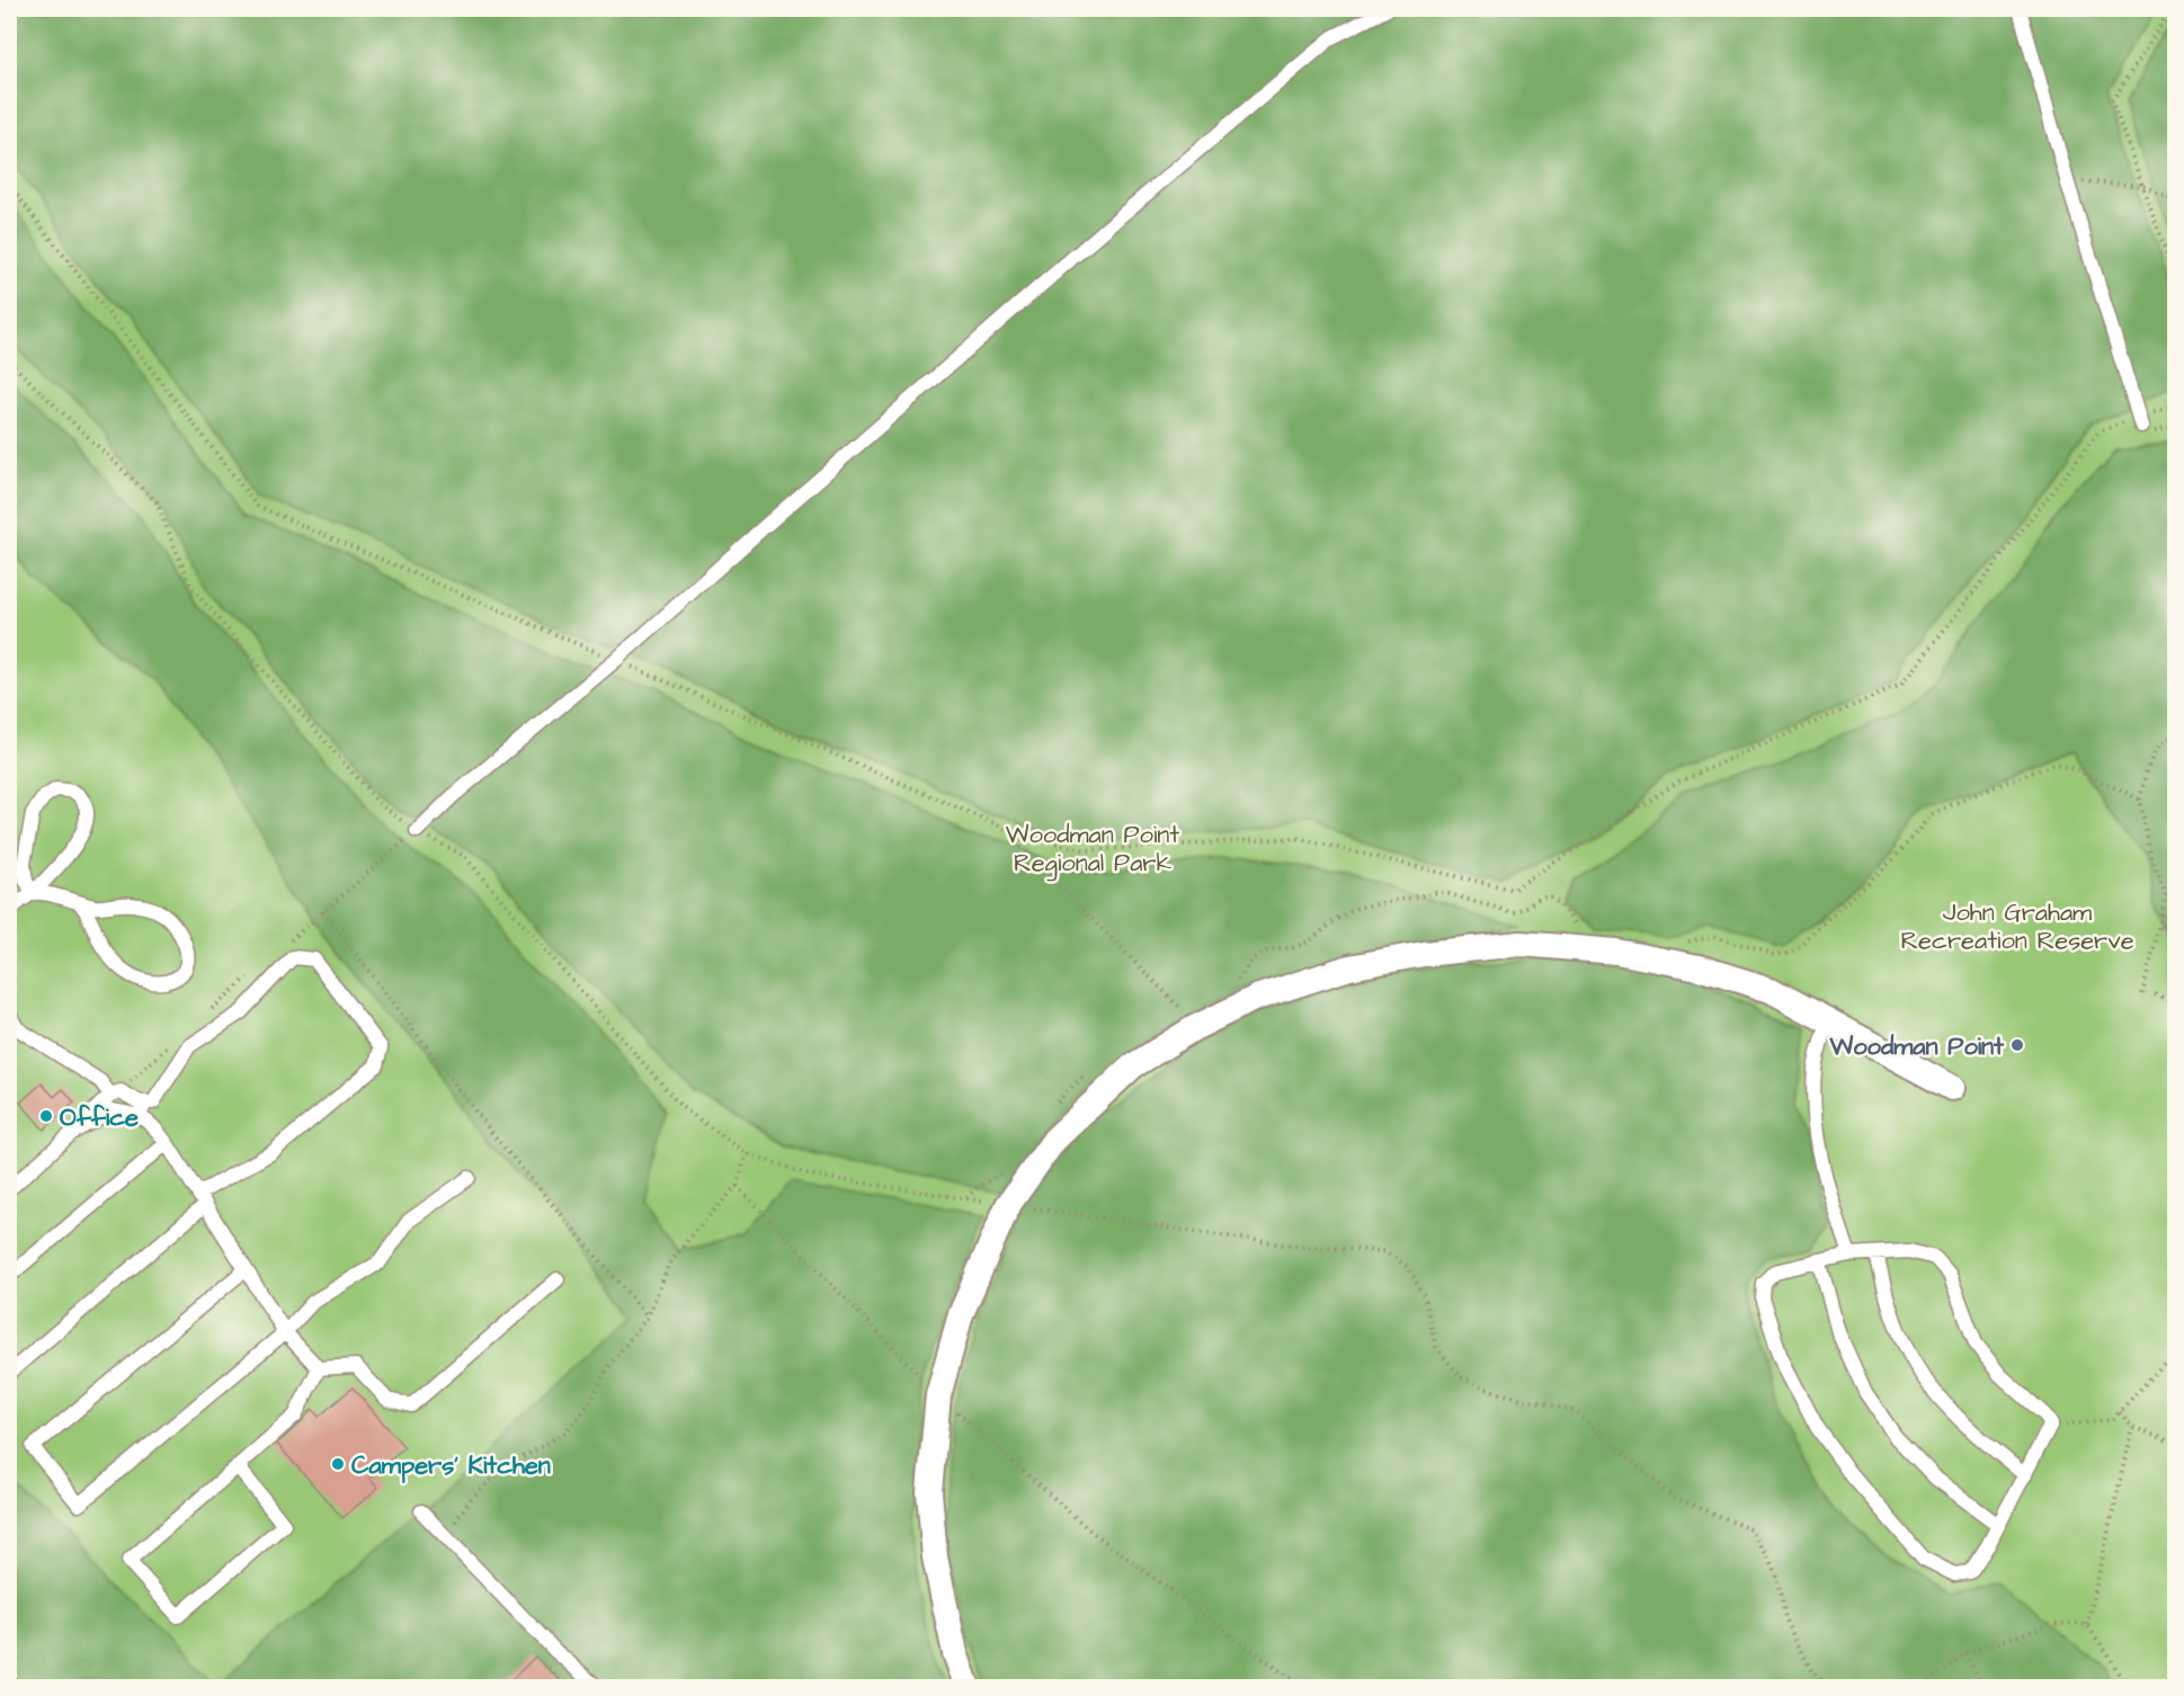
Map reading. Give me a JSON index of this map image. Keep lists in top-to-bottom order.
{
  "parks": ["Woodman Point Regional Park", "John Graham Recreation Reserve"],
  "places": ["Woodman Point", "Office", "Campers' Kitchen"]
}
